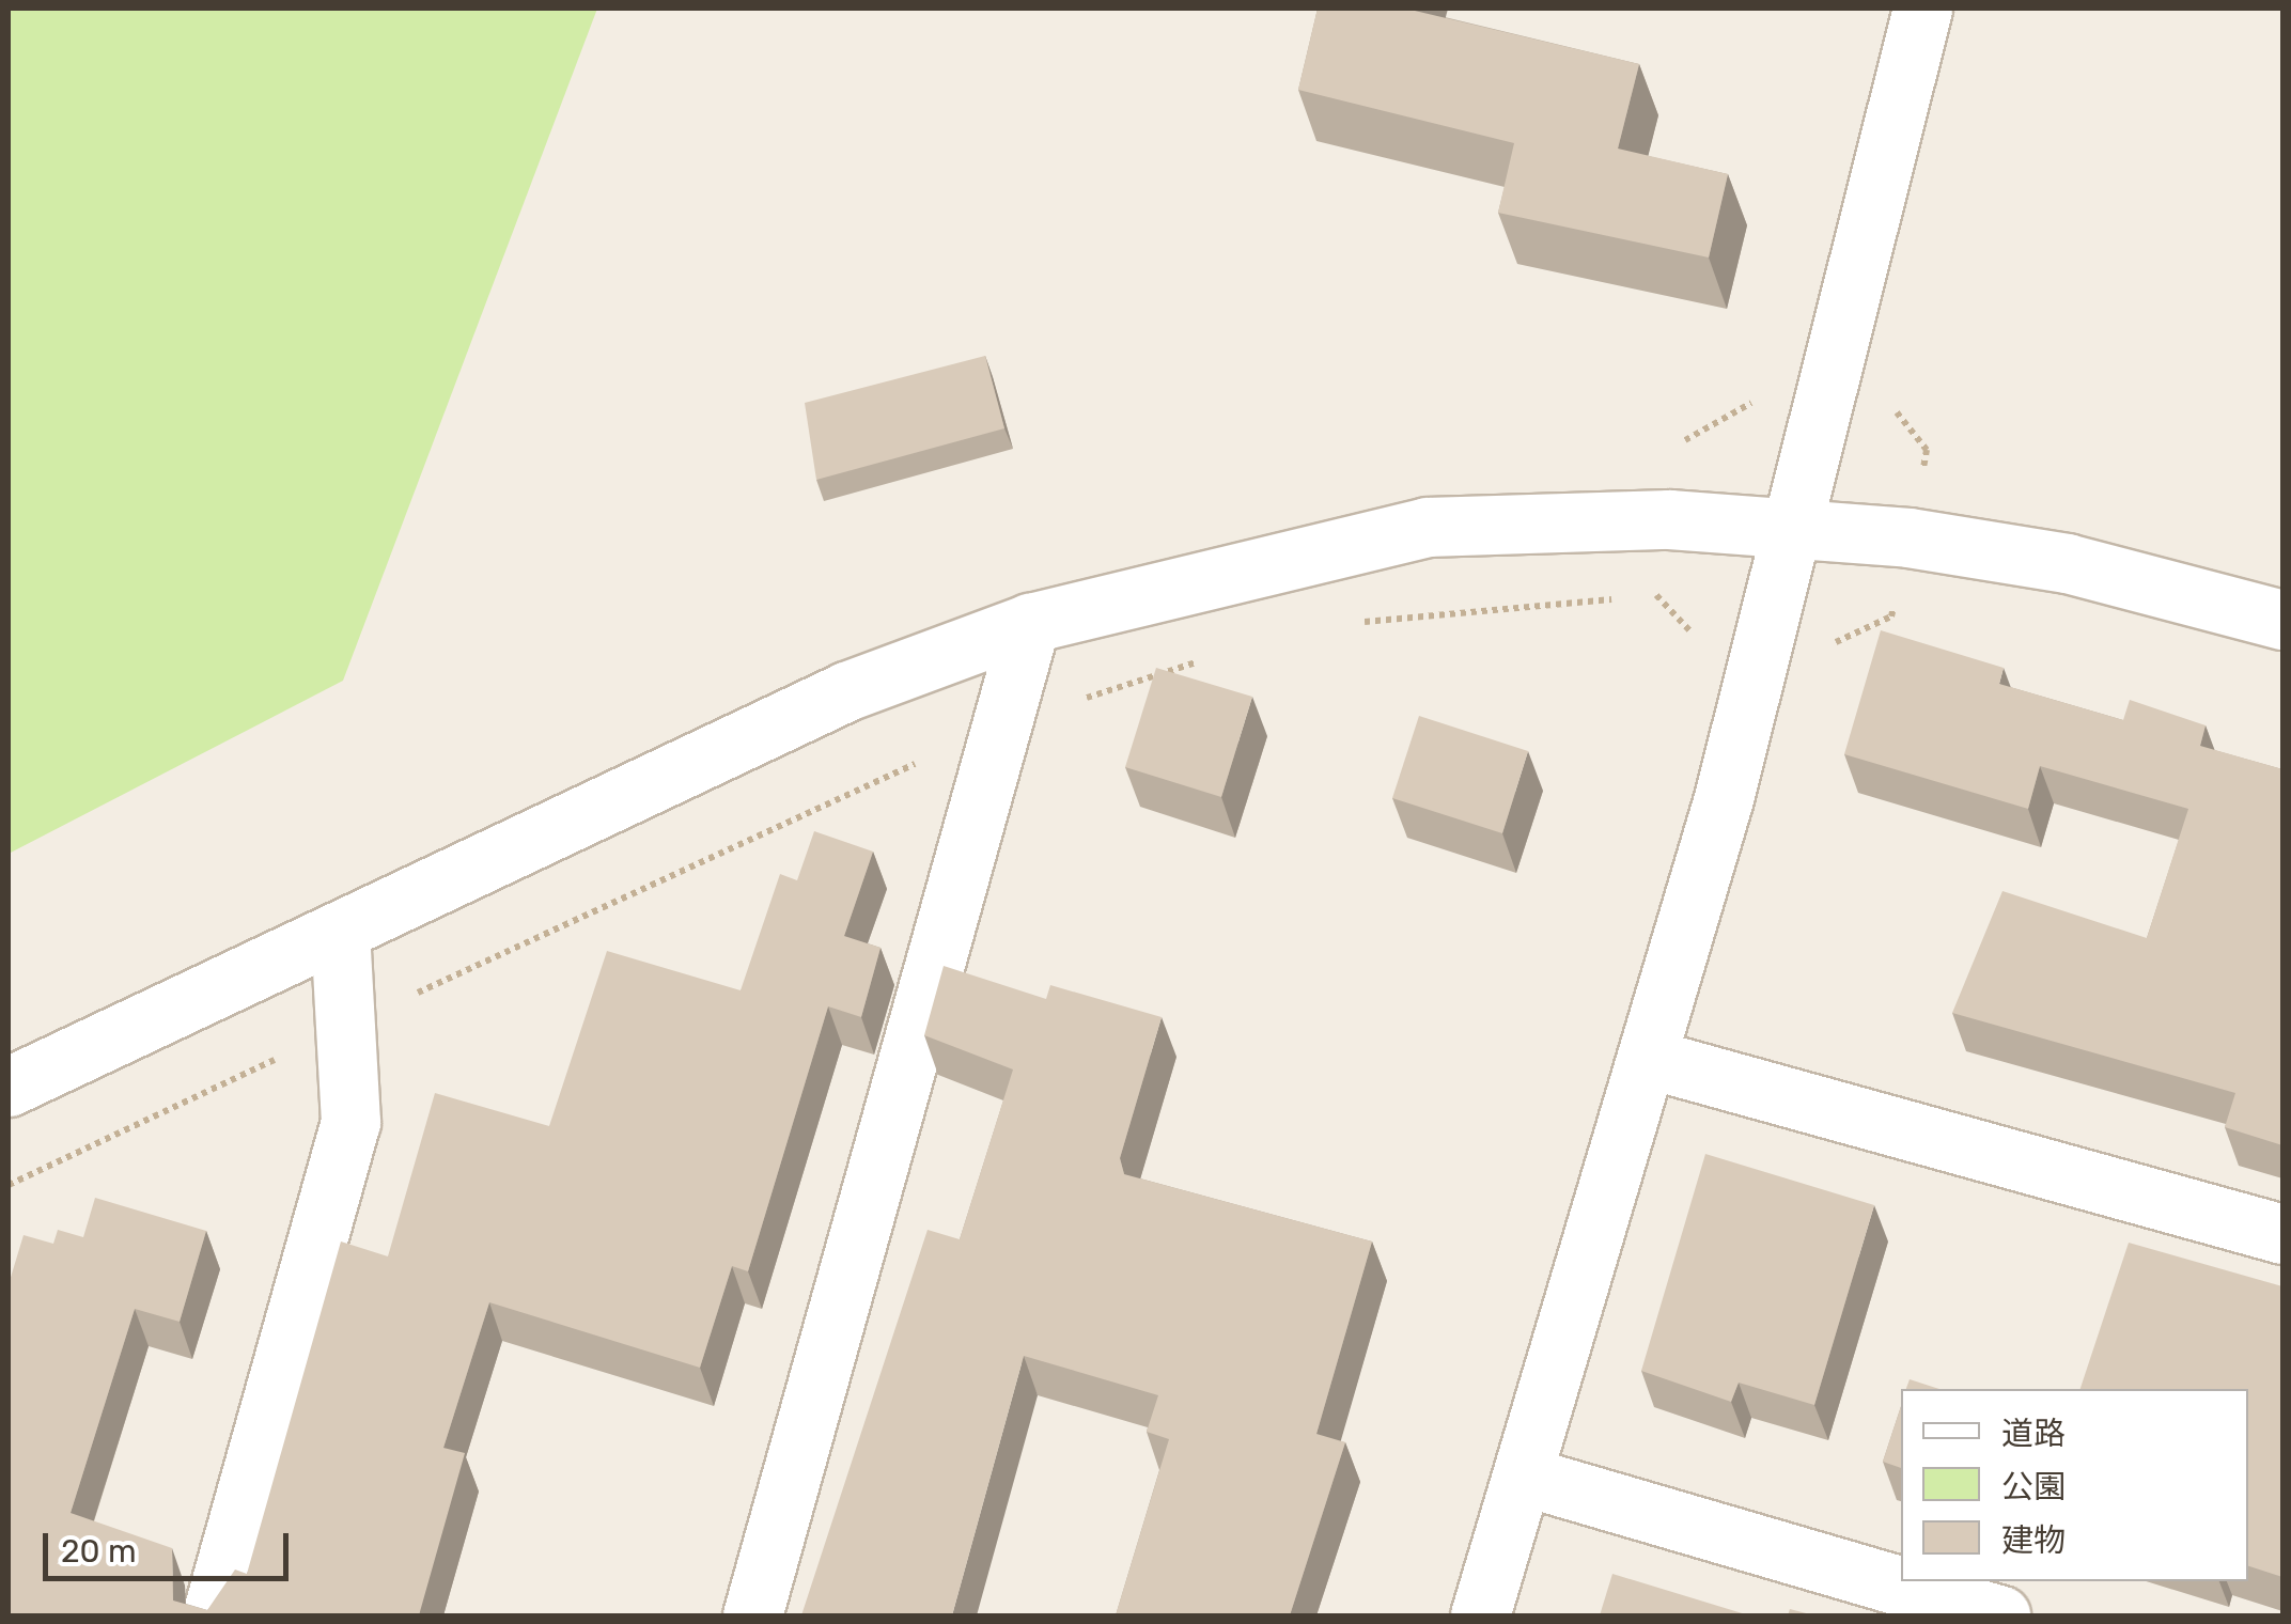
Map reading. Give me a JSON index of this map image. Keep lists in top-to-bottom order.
{
  "legend": ["道路", "公園", "建物"],
  "scale_bar": "20 m"
}
